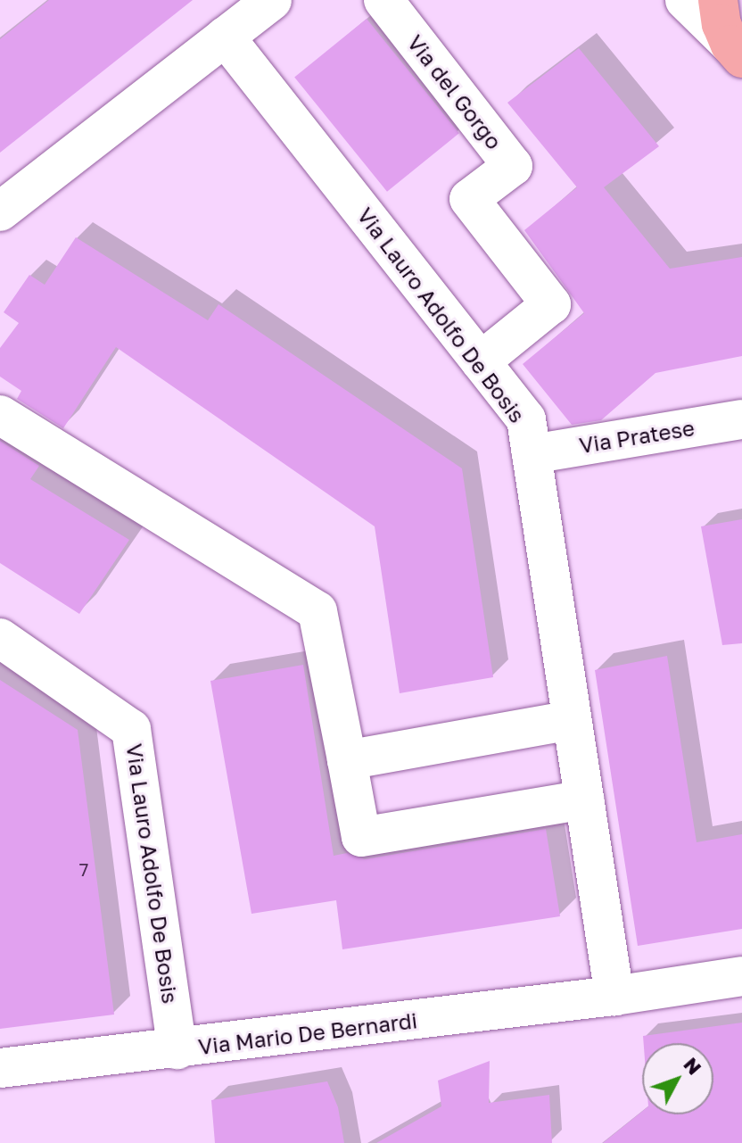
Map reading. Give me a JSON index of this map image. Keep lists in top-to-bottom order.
{
  "streets": {
    "street": [
      "Via del Gorgo",
      "Via Lauro Adolfo De Bosis",
      "Via Pratese",
      "Via Mario De Bernardi"
    ]
  },
  "crossings": [
    ["Via del Gorgo", "Via Lauro Adolfo De Bosis"],
    ["Via Lauro Adolfo De Bosis", "Via Pratese"],
    ["Via Lauro Adolfo De Bosis", "Via Mario De Bernardi"]
  ],
  "house_numbers": ["7"],
  "north": "top right"
}
